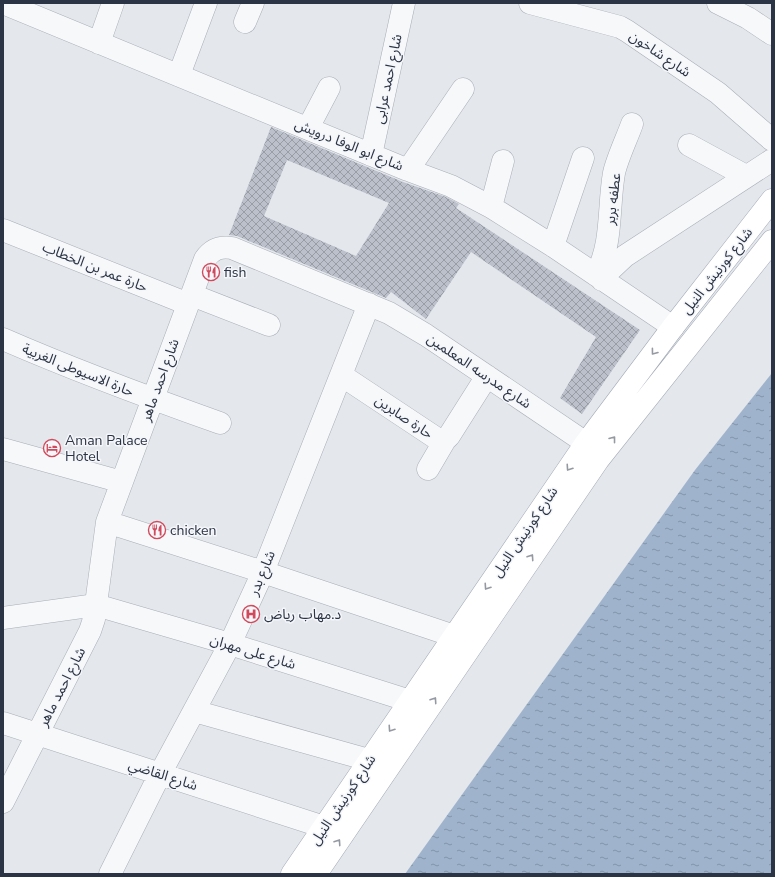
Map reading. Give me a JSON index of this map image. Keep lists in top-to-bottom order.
{
  "streets": {
    "main road": ["شارع كورنيش النيل"],
    "street": [
      "شارع شاخون",
      "شارع احمد عرابى",
      "شارع ابو الوفا درويش",
      "عطفه بربر",
      "حارة عمر بن الخطاب",
      "حارة الاسيوطى الغربية",
      "شارع مدرسه المعلمين",
      "شارع احمد ماهر",
      "حارة صابرين",
      "شارع بدر",
      "شارع على مهران",
      "شارع القاضي"
    ]
  },
  "crossings": [
    ["شارع احمد عرابى", "شارع ابو الوفا درويش"],
    ["شارع ابو الوفا درويش", "عطفه بربر"],
    ["شارع ابو الوفا درويش", "شارع كورنيش النيل"],
    ["حارة عمر بن الخطاب", "شارع احمد ماهر"],
    ["شارع كورنيش النيل", "شارع مدرسه المعلمين"],
    ["شارع كورنيش النيل", "شارع على مهران"],
    ["شارع كورنيش النيل", "شارع القاضي"],
    ["حارة الاسيوطى الغربية", "شارع احمد ماهر"],
    ["شارع مدرسه المعلمين", "شارع احمد ماهر"],
    ["شارع مدرسه المعلمين", "حارة صابرين"],
    ["شارع مدرسه المعلمين", "شارع بدر"],
    ["شارع احمد ماهر", "شارع بدر"],
    ["شارع احمد ماهر", "شارع على مهران"],
    ["شارع احمد ماهر", "شارع القاضي"],
    ["حارة صابرين", "شارع بدر"],
    ["شارع بدر", "شارع على مهران"],
    ["شارع بدر", "شارع القاضي"]
  ],
  "places": {
    "restaurant": ["fish", "chicken"],
    "hotel": ["Aman Palace Hotel"],
    "hospital": ["د.مهاب رياض"]
  }
}
